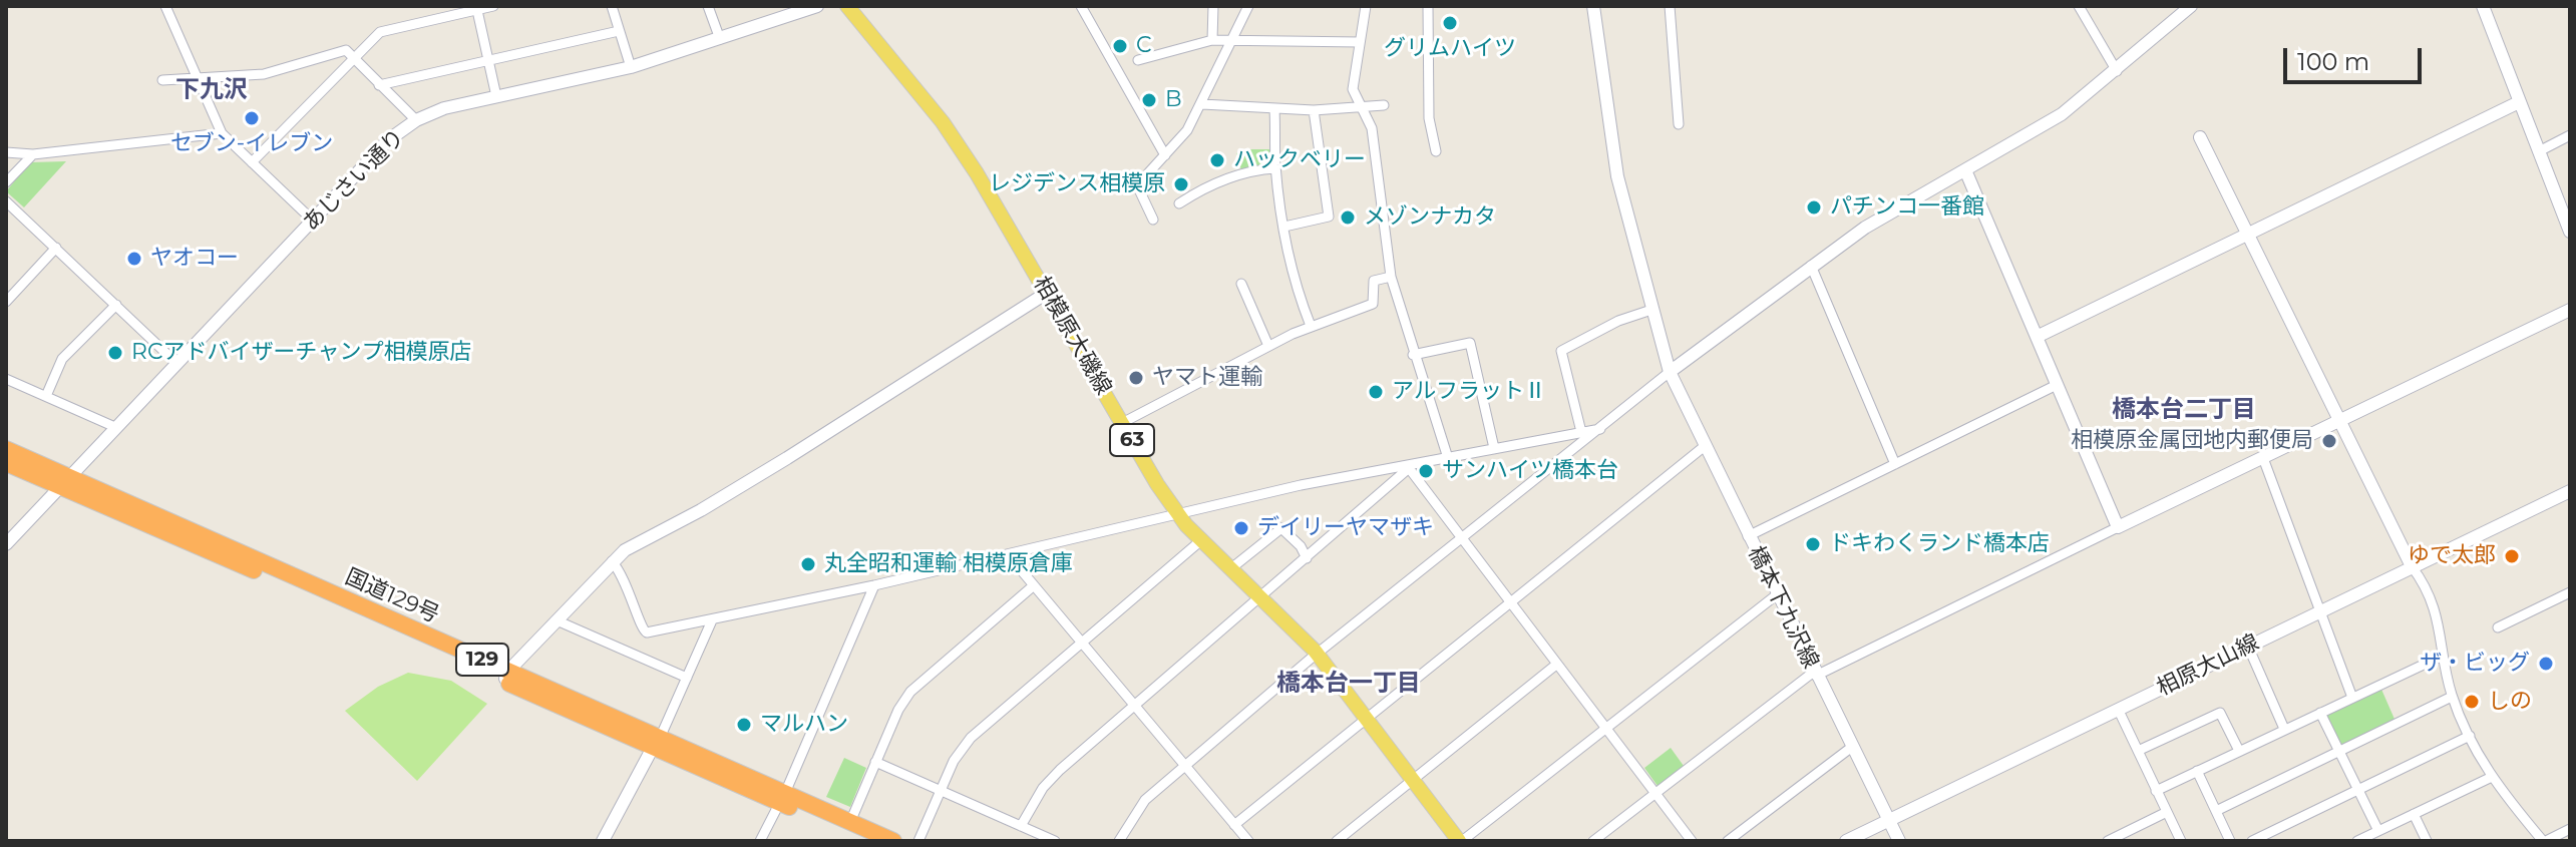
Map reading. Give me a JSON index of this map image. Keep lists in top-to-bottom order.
{
  "streets": {
    "highway": ["国道129号", "129"],
    "main road": ["相模原大磯線", "63"],
    "street": ["あじさい通り", "橋本下九沢線", "相原大山線"]
  },
  "crossings": [
    ["あじさい通り", "国道129号"],
    ["橋本下九沢線", "相原大山線"]
  ],
  "districts": ["下九沢", "橋本台二丁目", "橋本台一丁目"],
  "places": [
    "グリムハイツ",
    "C",
    "B",
    "セブン-イレブン",
    "ハックベリー",
    "レジデンス相模原",
    "パチンコ一番館",
    "メゾンナカタ",
    "ヤオコー",
    "RCアドバイザーチャンプ相模原店",
    "ヤマト運輸",
    "アルフラットⅡ",
    "相模原金属団地内郵便局",
    "サンハイツ橋本台",
    "デイリーヤマザキ",
    "ドキわくランド橋本店",
    "ゆで太郎",
    "丸全昭和運輸 相模原倉庫",
    "ザ・ビッグ",
    "しの",
    "マルハン"
  ],
  "scale_bar": "100 m"
}
